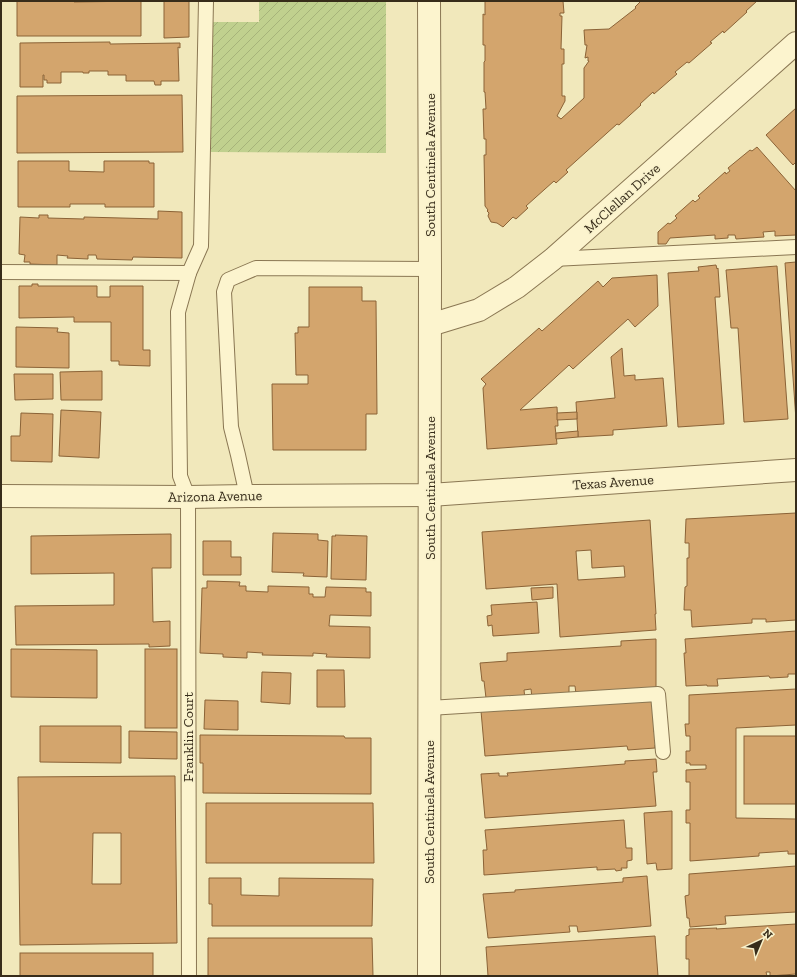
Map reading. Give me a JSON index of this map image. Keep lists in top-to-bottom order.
{
  "streets": {
    "street": [
      "South Centinela Avenue",
      "McClellan Drive",
      "Texas Avenue",
      "Arizona Avenue"
    ],
    "lane": ["Franklin Court"]
  },
  "crossings": [
    ["South Centinela Avenue", "McClellan Drive"],
    ["South Centinela Avenue", "Texas Avenue"],
    ["South Centinela Avenue", "Arizona Avenue"],
    ["Texas Avenue", "Arizona Avenue"],
    ["Arizona Avenue", "Franklin Court"]
  ],
  "north": "top right"
}
